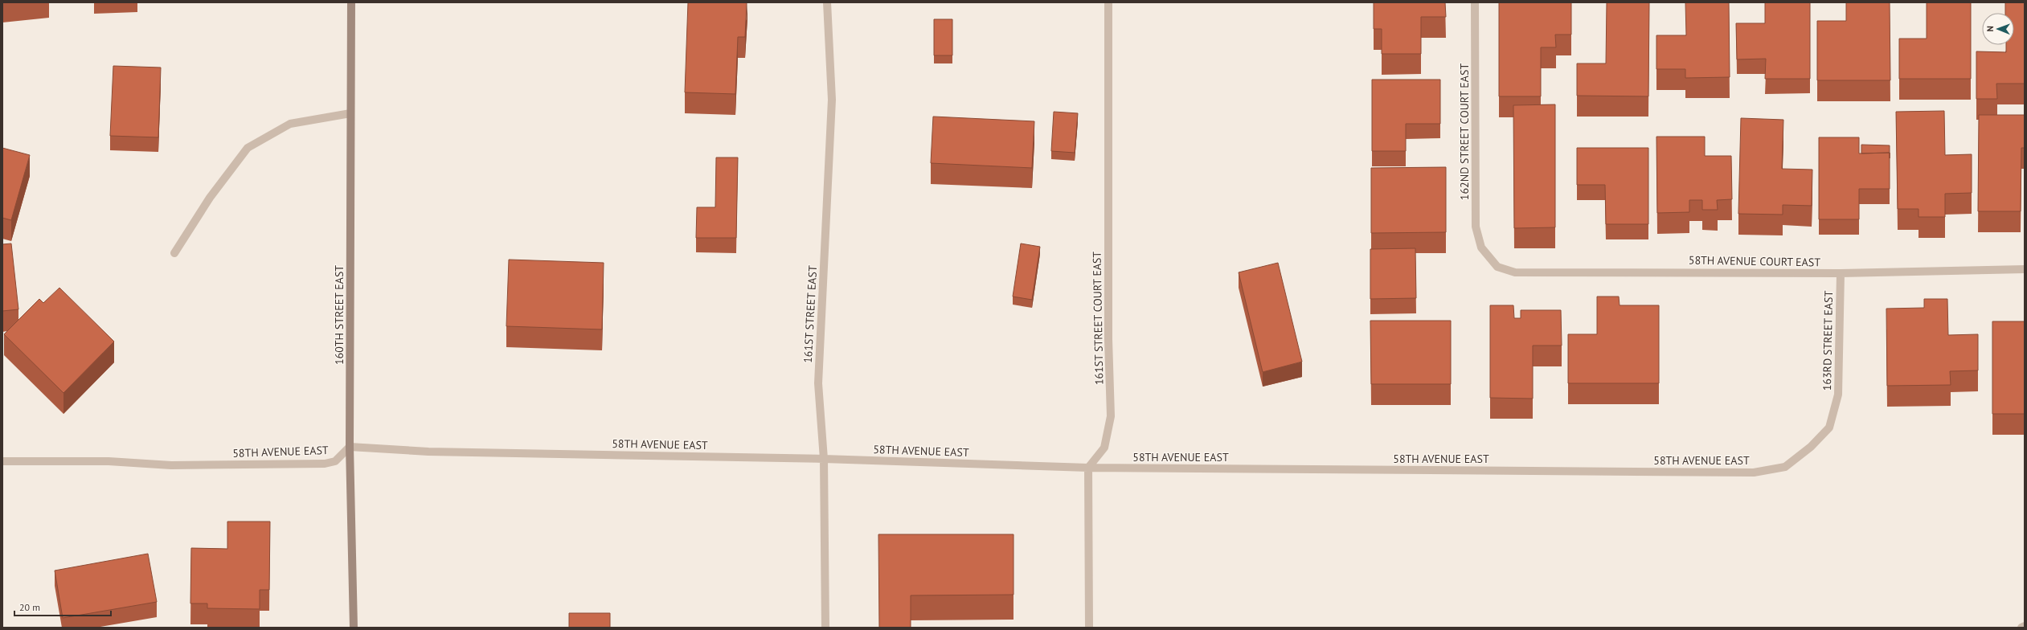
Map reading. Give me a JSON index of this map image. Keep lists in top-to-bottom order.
{
  "streets": {
    "main road": ["160TH STREET EAST"],
    "street": [
      "162ND STREET COURT EAST",
      "58TH AVENUE COURT EAST",
      "161ST STREET EAST",
      "161ST STREET COURT EAST",
      "163RD STREET EAST",
      "58TH AVENUE EAST"
    ]
  },
  "crossings": [
    ["162ND STREET COURT EAST", "58TH AVENUE COURT EAST"],
    ["58TH AVENUE COURT EAST", "163RD STREET EAST"],
    ["161ST STREET EAST", "58TH AVENUE EAST"],
    ["160TH STREET EAST", "58TH AVENUE EAST"],
    ["161ST STREET COURT EAST", "58TH AVENUE EAST"],
    ["163RD STREET EAST", "58TH AVENUE EAST"]
  ],
  "scale_bar": "20 m",
  "north": "left"
}
